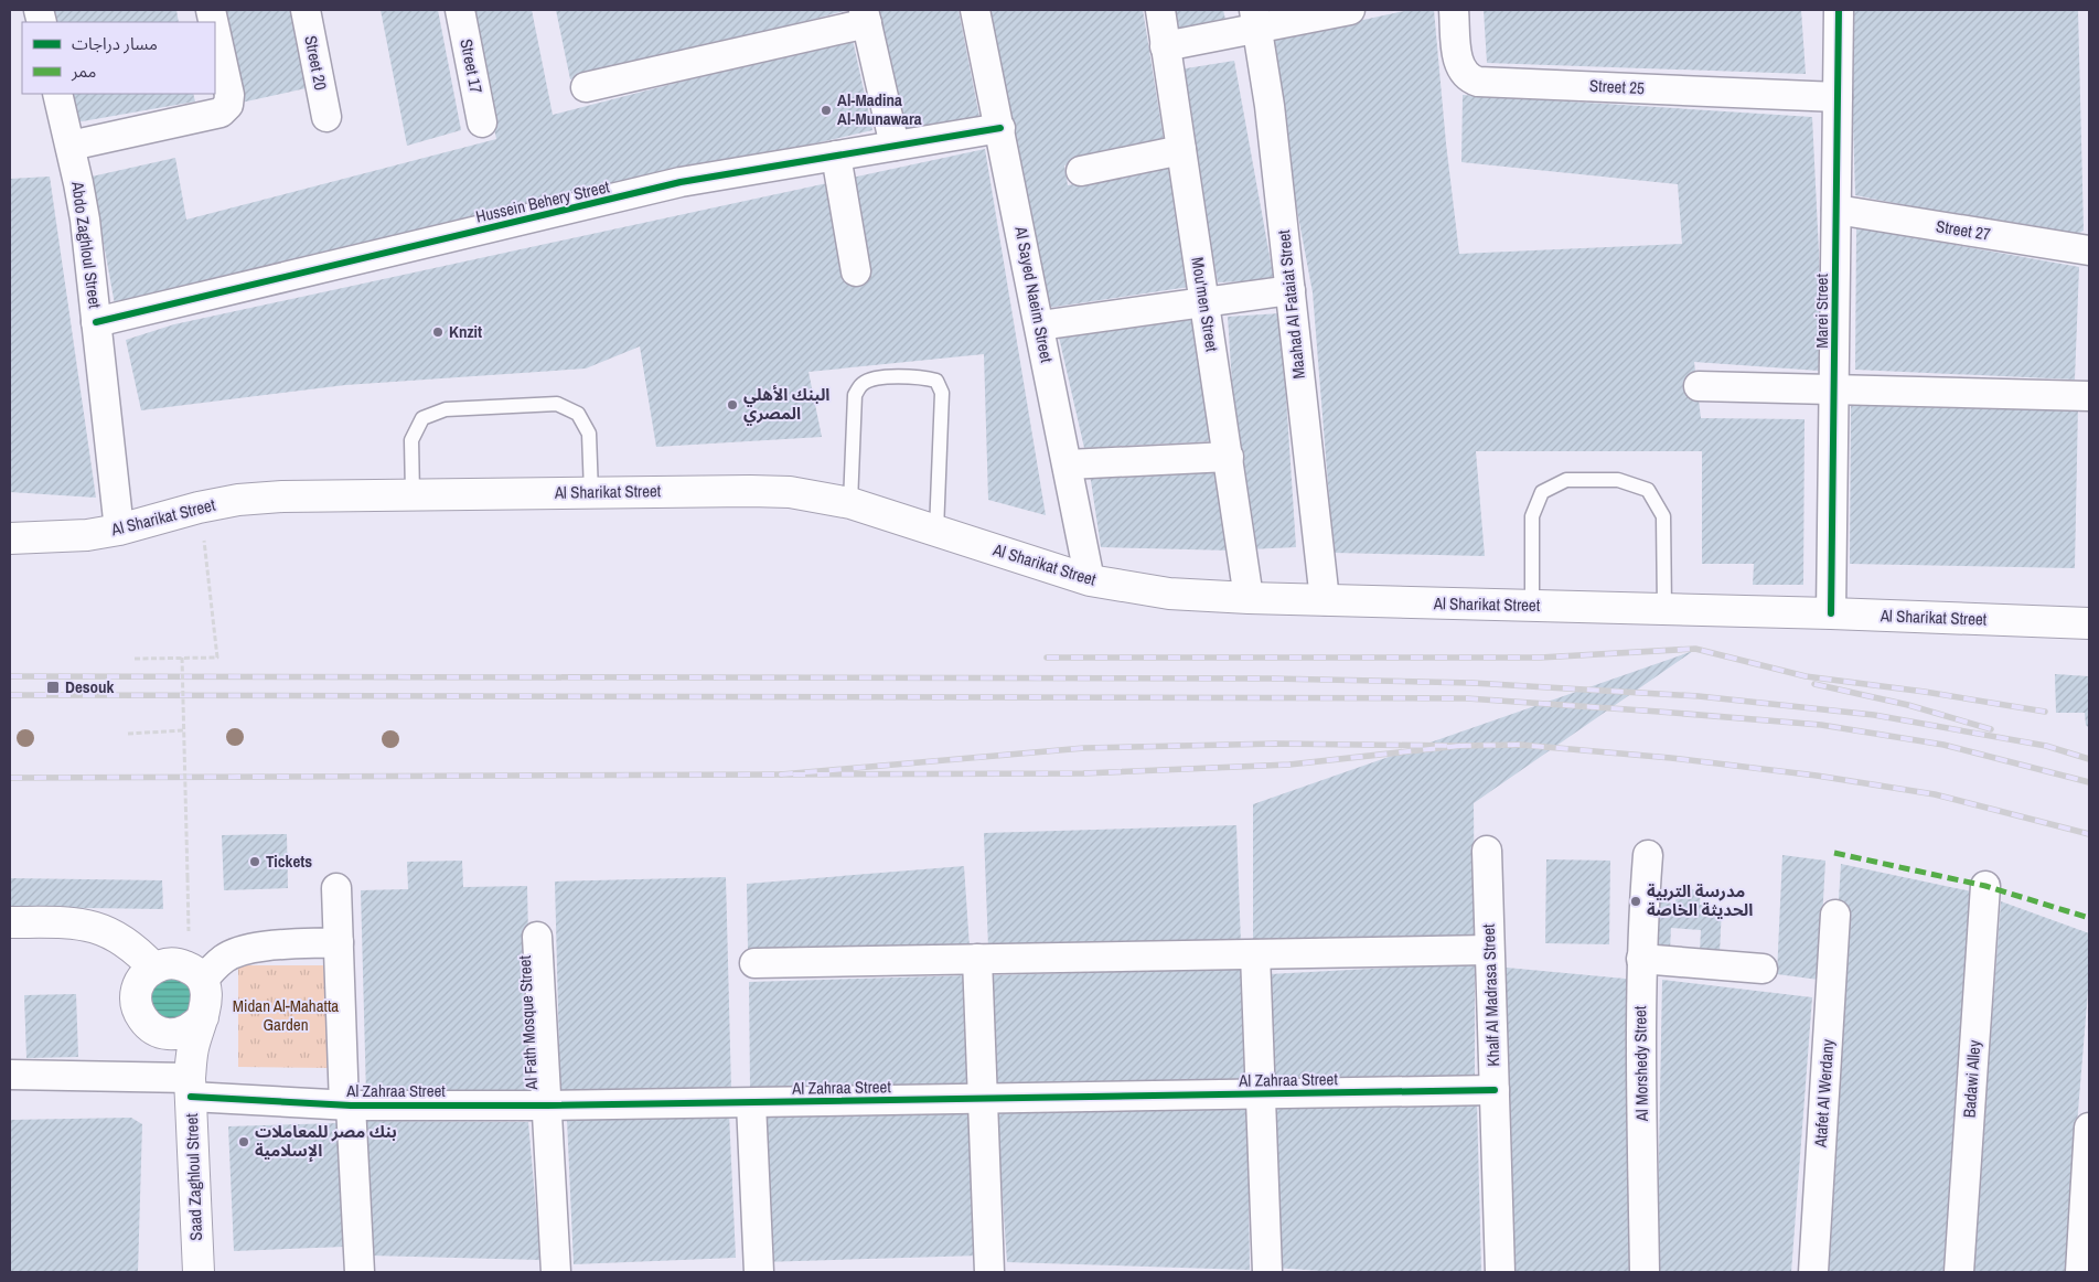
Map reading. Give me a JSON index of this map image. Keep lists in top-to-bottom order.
{
  "streets": {
    "main road": ["Al Sharikat Street", "Saad Zaghloul Street"],
    "street": [
      "Street 20",
      "Street 17",
      "Street 25",
      "Hussein Behery Street",
      "Street 27",
      "Abdo Zaghloul Street",
      "Al Sayed Naeim Street",
      "Mou'men Street",
      "Maahad Al Fataiat Street",
      "Marei Street",
      "Khalf Al Madrasa Street",
      "Al Fath Mosque Street",
      "Al Morshedy Street",
      "Badawi Alley",
      "Al Zahraa Street",
      "Atafet Al Werdany"
    ]
  },
  "crossings": [
    ["Street 25", "Marei Street"],
    ["Hussein Behery Street", "Abdo Zaghloul Street"],
    ["Hussein Behery Street", "Al Sayed Naeim Street"],
    ["Street 27", "Marei Street"],
    ["Abdo Zaghloul Street", "Al Sharikat Street"],
    ["Al Sayed Naeim Street", "Al Sharikat Street"],
    ["Mou'men Street", "Al Sharikat Street"],
    ["Maahad Al Fataiat Street", "Al Sharikat Street"],
    ["Marei Street", "Al Sharikat Street"],
    ["Khalf Al Madrasa Street", "Al Zahraa Street"],
    ["Al Fath Mosque Street", "Al Zahraa Street"],
    ["Al Zahraa Street", "Saad Zaghloul Street"]
  ],
  "parks": ["Midan Al-Mahatta Garden"],
  "places": {
    "other": [
      "Al-Madina Al-Munawara",
      "Knzit",
      "البنك الأهلي المصري",
      "Tickets",
      "مدرسة التربية الحديثة الخاصة",
      "بنك مصر للمعاملات الإسلامية"
    ],
    "transit": ["Desouk"]
  },
  "legend": ["مسار دراجات", "ممر"]
}
